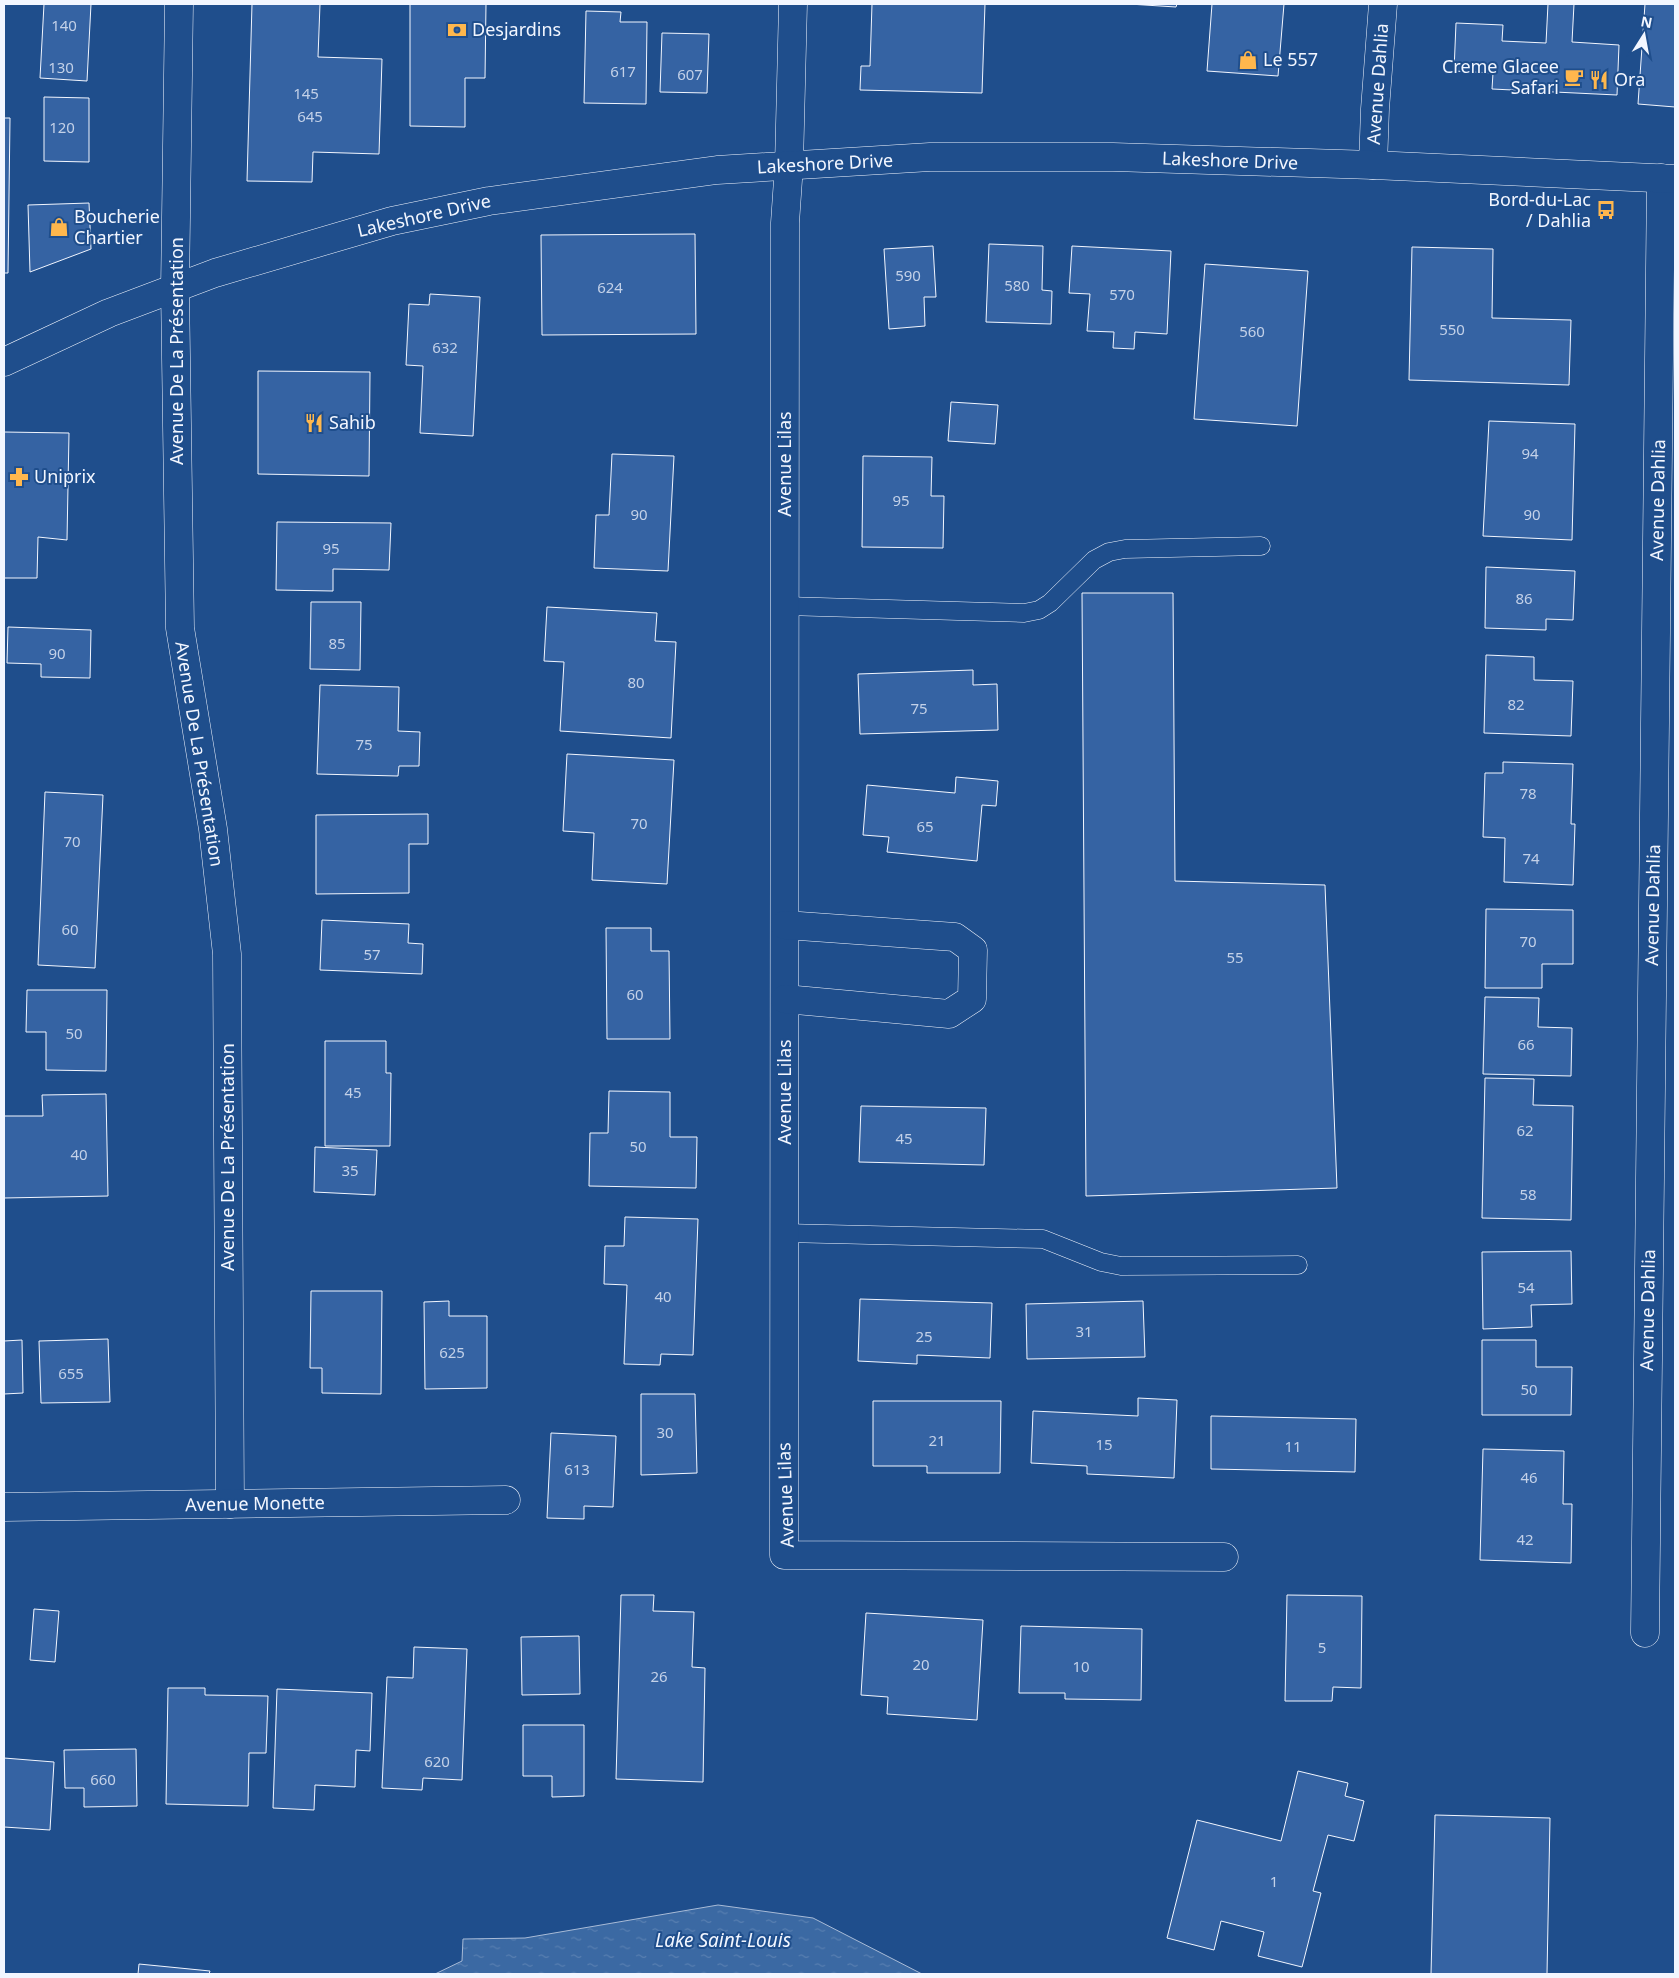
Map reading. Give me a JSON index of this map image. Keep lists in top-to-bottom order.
{
  "streets": {
    "street": [
      "Avenue Dahlia",
      "Lakeshore Drive",
      "Avenue De La Présentation",
      "Avenue Lilas",
      "Avenue Monette"
    ]
  },
  "crossings": [
    ["Avenue Dahlia", "Lakeshore Drive"],
    ["Lakeshore Drive", "Avenue De La Présentation"],
    ["Lakeshore Drive", "Avenue Lilas"],
    ["Avenue De La Présentation", "Avenue Monette"]
  ],
  "water": ["Lake Saint-Louis"],
  "places": {
    "bank": ["Desjardins"],
    "shop": ["Le 557", "Boucherie Chartier"],
    "cafe": ["Creme Glacee Safari"],
    "restaurant": ["Ora", "Sahib"],
    "bus stop": ["Bord-du-Lac / Dahlia"],
    "pharmacy": ["Uniprix"]
  },
  "house_numbers": [
    "140",
    "130",
    "617",
    "607",
    "145",
    "645",
    "120",
    "590",
    "580",
    "624",
    "570",
    "550",
    "560",
    "632",
    "94",
    "95",
    "90",
    "90",
    "95",
    "86",
    "85",
    "90",
    "80",
    "82",
    "75",
    "75",
    "78",
    "70",
    "65",
    "70",
    "74",
    "60",
    "70",
    "57",
    "55",
    "60",
    "50",
    "66",
    "45",
    "62",
    "45",
    "50",
    "40",
    "35",
    "58",
    "54",
    "40",
    "31",
    "25",
    "625",
    "655",
    "50",
    "30",
    "21",
    "15",
    "11",
    "613",
    "46",
    "42",
    "5",
    "20",
    "10",
    "26",
    "620",
    "660",
    "1"
  ],
  "north": "top"
}
